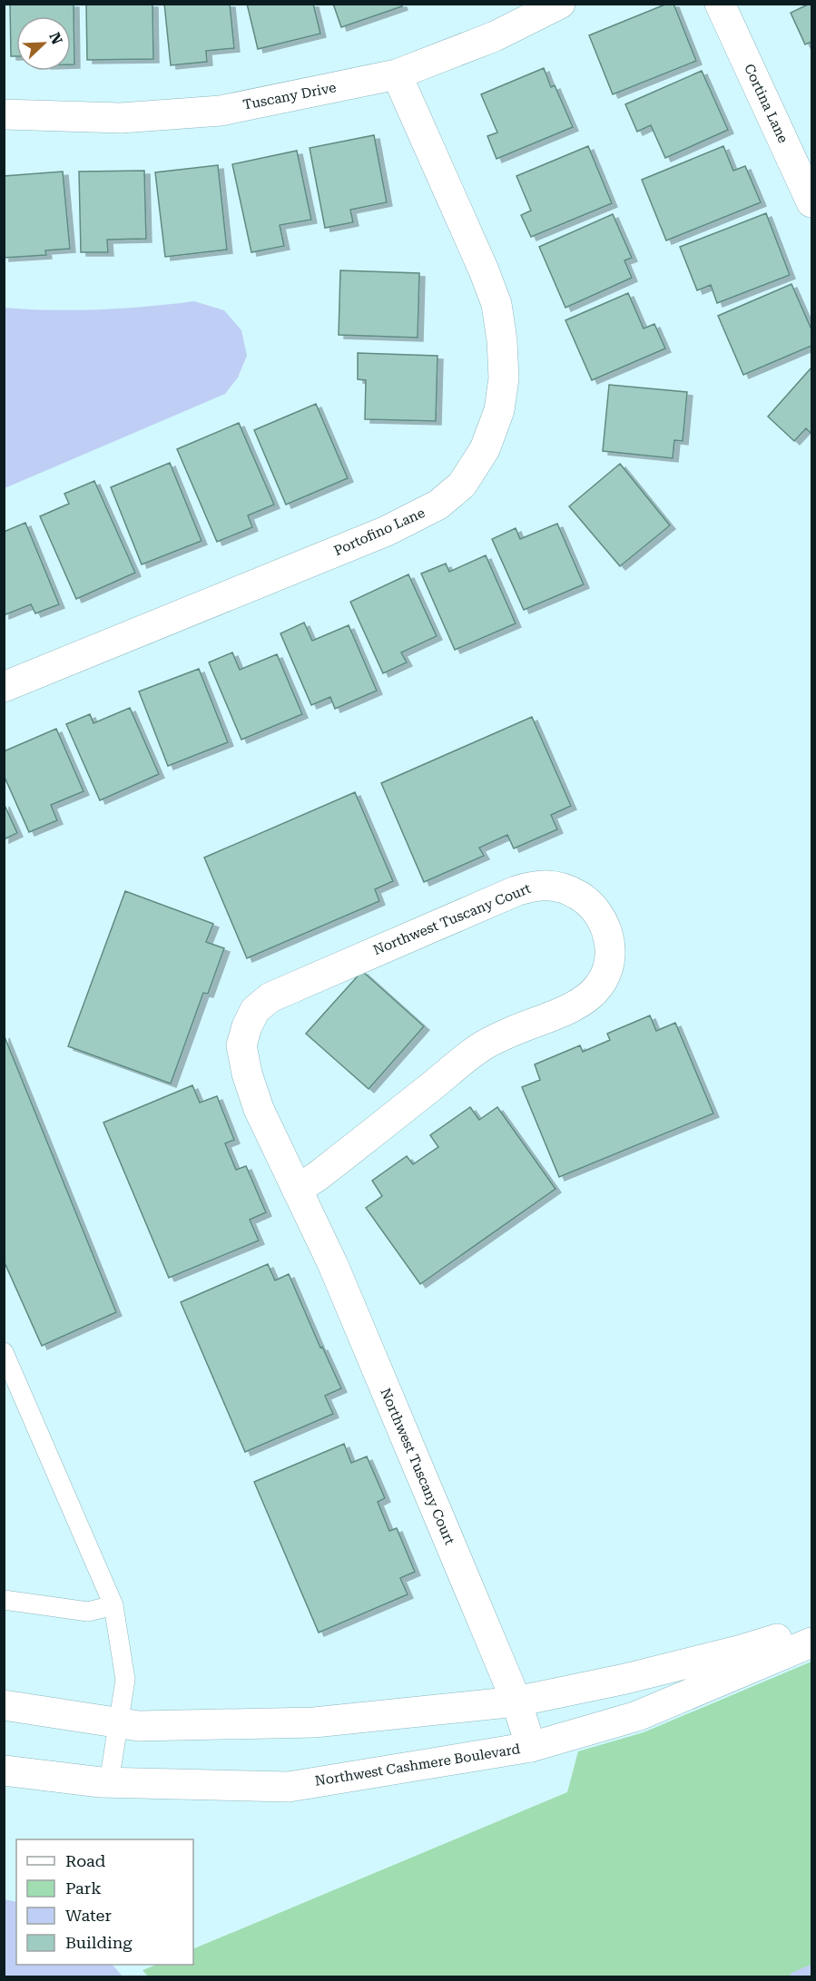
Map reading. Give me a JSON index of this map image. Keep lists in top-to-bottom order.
{
  "streets": {
    "street": [
      "Tuscany Drive",
      "Cortina Lane",
      "Portofino Lane",
      "Northwest Tuscany Court",
      "Northwest Cashmere Boulevard"
    ]
  },
  "crossings": [
    ["Tuscany Drive", "Portofino Lane"],
    ["Northwest Tuscany Court", "Northwest Cashmere Boulevard"]
  ],
  "legend": [
    "Road",
    "Park",
    "Water",
    "Building"
  ],
  "north": "top right"
}
